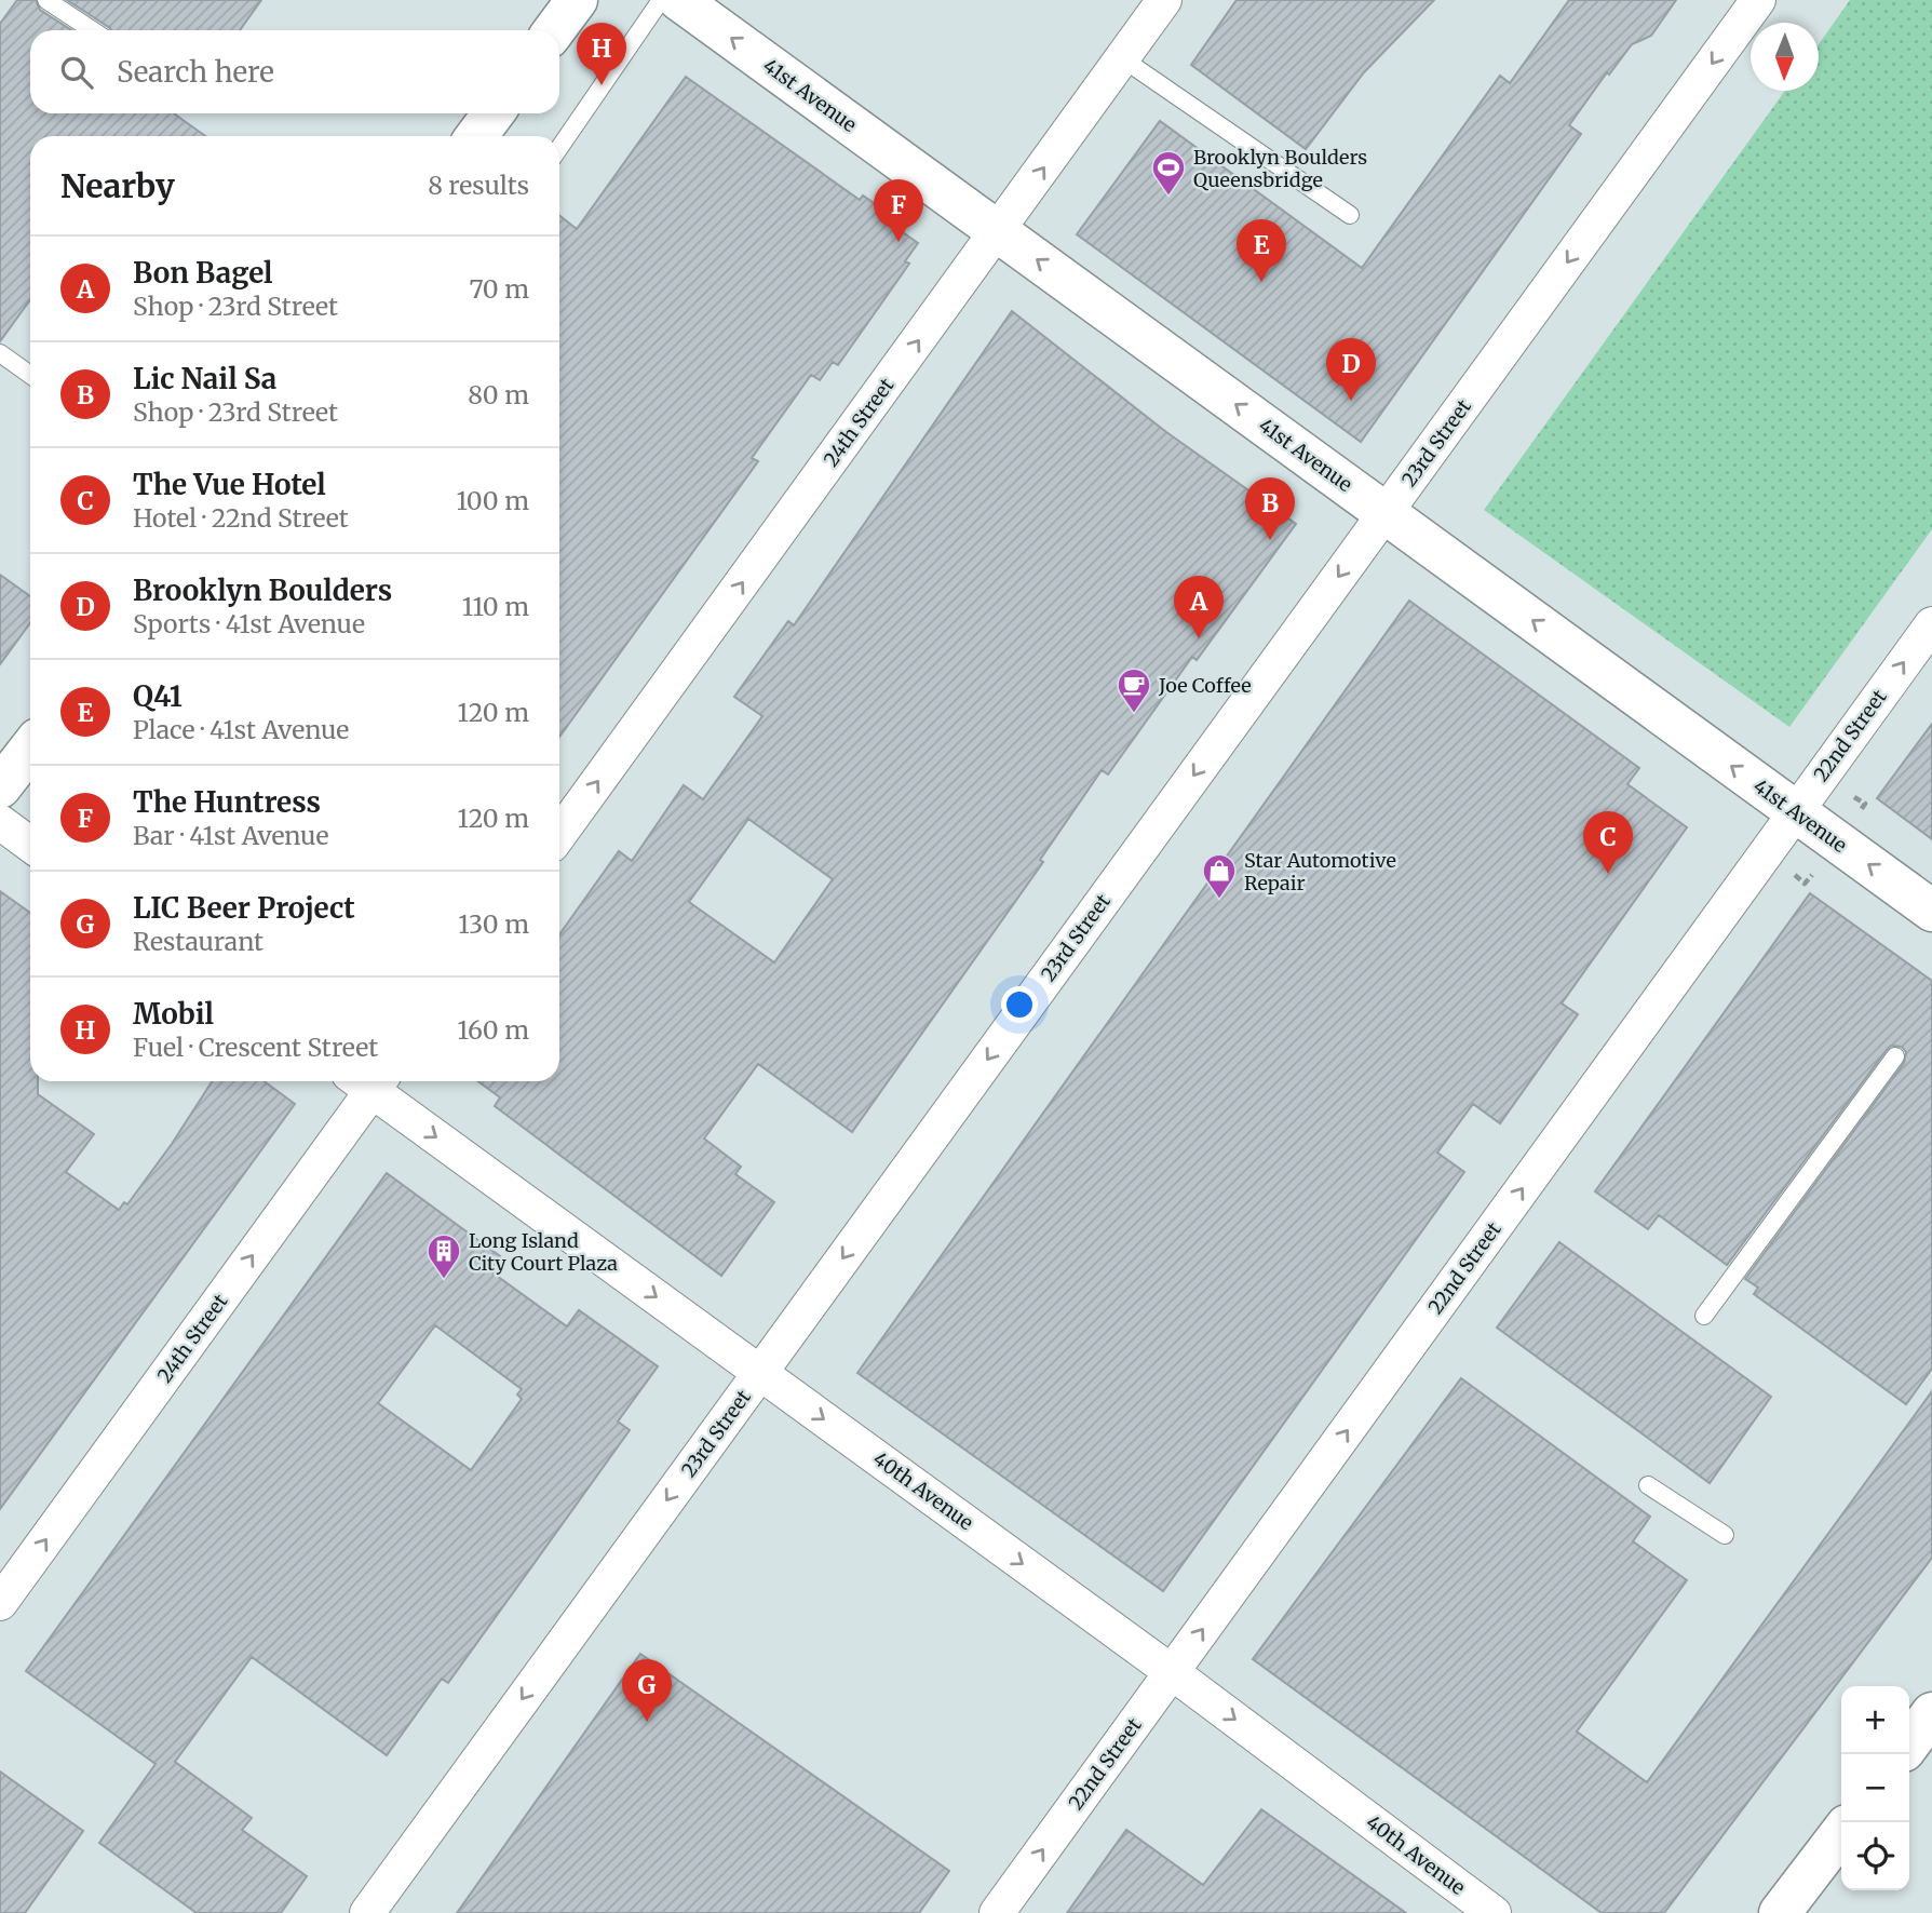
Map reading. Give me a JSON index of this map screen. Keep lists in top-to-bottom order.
{
  "streets": {
    "main road": ["41st Avenue"],
    "street": [
      "24th Street",
      "23rd Street",
      "22nd Street",
      "40th Avenue"
    ]
  },
  "crossings": [
    ["41st Avenue", "24th Street"],
    ["41st Avenue", "23rd Street"],
    ["41st Avenue", "22nd Street"],
    ["23rd Street", "40th Avenue"],
    ["22nd Street", "40th Avenue"]
  ],
  "one_way": [
    "41st Avenue",
    "24th Street",
    "23rd Street",
    "22nd Street",
    "40th Avenue"
  ],
  "places": {
    "sports": ["Brooklyn Boulders Queensbridge"],
    "cafe": ["Joe Coffee"],
    "shop": ["Star Automotive Repair"],
    "building": ["Long Island City Court Plaza"]
  },
  "north": "bottom",
  "page": {
    "pins": [
      "H",
      "F",
      "E",
      "D",
      "B",
      "A",
      "C",
      "G"
    ],
    "search": "Search here",
    "heading": ["Nearby", "8 results"],
    "list": [
      {
        "mark": "A",
        "name": "Bon Bagel",
        "note": "Shop · 23rd Street",
        "value": "70 m"
      },
      {
        "mark": "B",
        "name": "Lic Nail Sa",
        "note": "Shop · 23rd Street",
        "value": "80 m"
      },
      {
        "mark": "C",
        "name": "The Vue Hotel",
        "note": "Hotel · 22nd Street",
        "value": "100 m"
      },
      {
        "mark": "D",
        "name": "Brooklyn Boulders",
        "note": "Sports · 41st Avenue",
        "value": "110 m"
      },
      {
        "mark": "E",
        "name": "Q41",
        "note": "Place · 41st Avenue",
        "value": "120 m"
      },
      {
        "mark": "F",
        "name": "The Huntress",
        "note": "Bar · 41st Avenue",
        "value": "120 m"
      },
      {
        "mark": "G",
        "name": "LIC Beer Project",
        "note": "Restaurant",
        "value": "130 m"
      },
      {
        "mark": "H",
        "name": "Mobil",
        "note": "Fuel · Crescent Street",
        "value": "160 m"
      }
    ],
    "map_buttons": ["+", "−"]
  }
}
